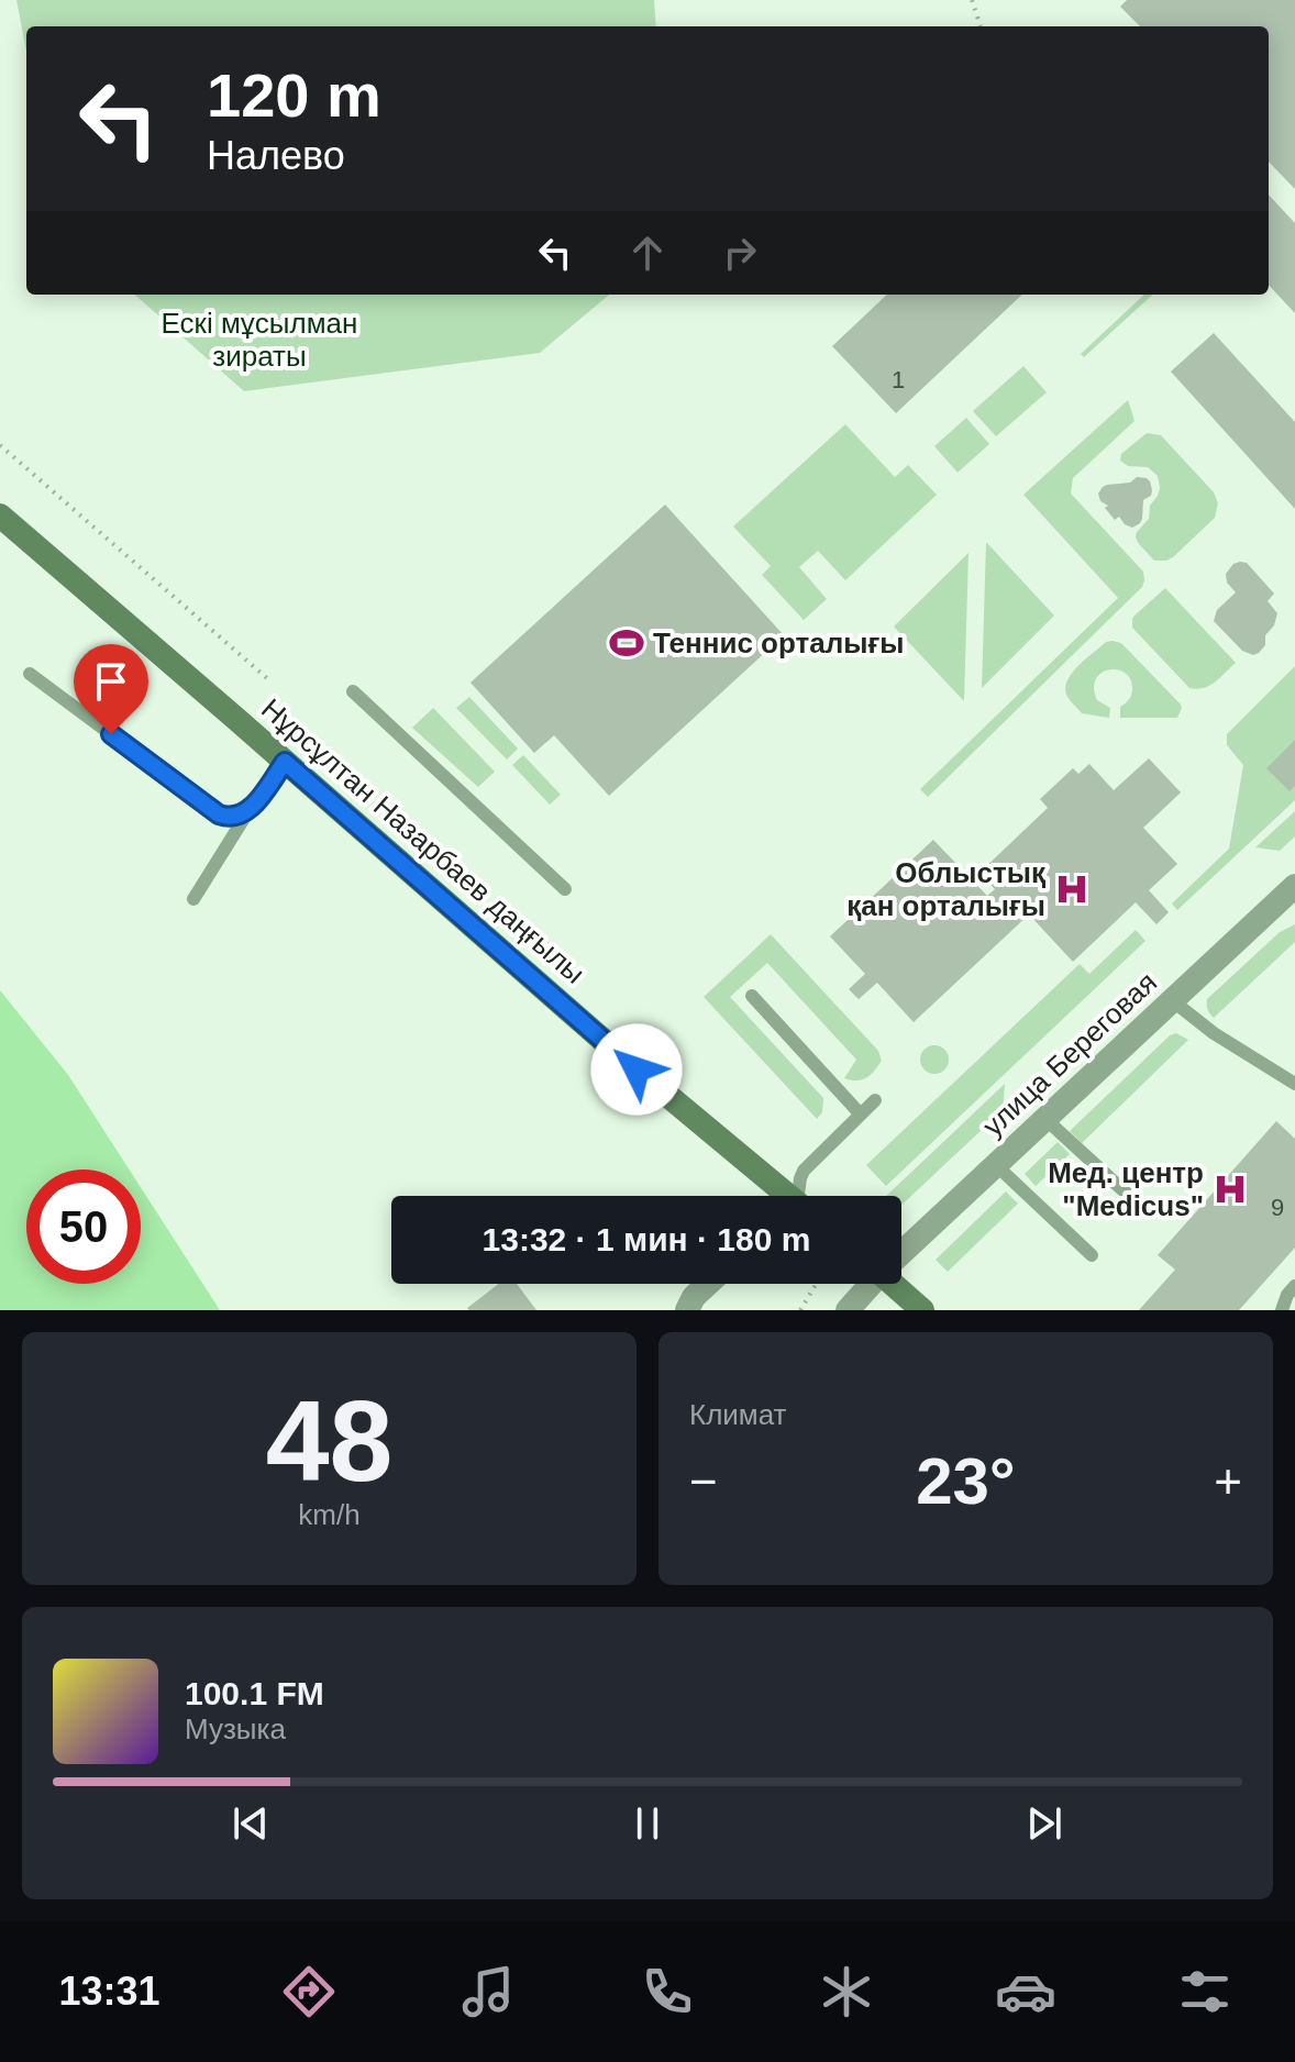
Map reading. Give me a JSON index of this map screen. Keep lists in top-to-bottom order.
{
  "streets": {
    "main road": ["Нұрсұлтан Назарбаев даңғылы"],
    "street": ["улица Береговая"]
  },
  "parks": ["Ескі мұсылман зираты"],
  "places": {
    "sports": ["Теннис орталығы"],
    "hospital": ["Облыстық қан орталығы", "Мед. центр \"Medicus\""]
  },
  "house_numbers": ["1", "9"],
  "page": {
    "turn": ["120 m", "Налево"],
    "limit": "50",
    "trip": "13:32 · 1 мин · 180 m",
    "tile": [
      ["48", "km/h"],
      "Климат"
    ],
    "heat": ["−", "23°", "+"],
    "song": ["100.1 FM", "Музыка"],
    "tabs": "13:31"
  }
}
